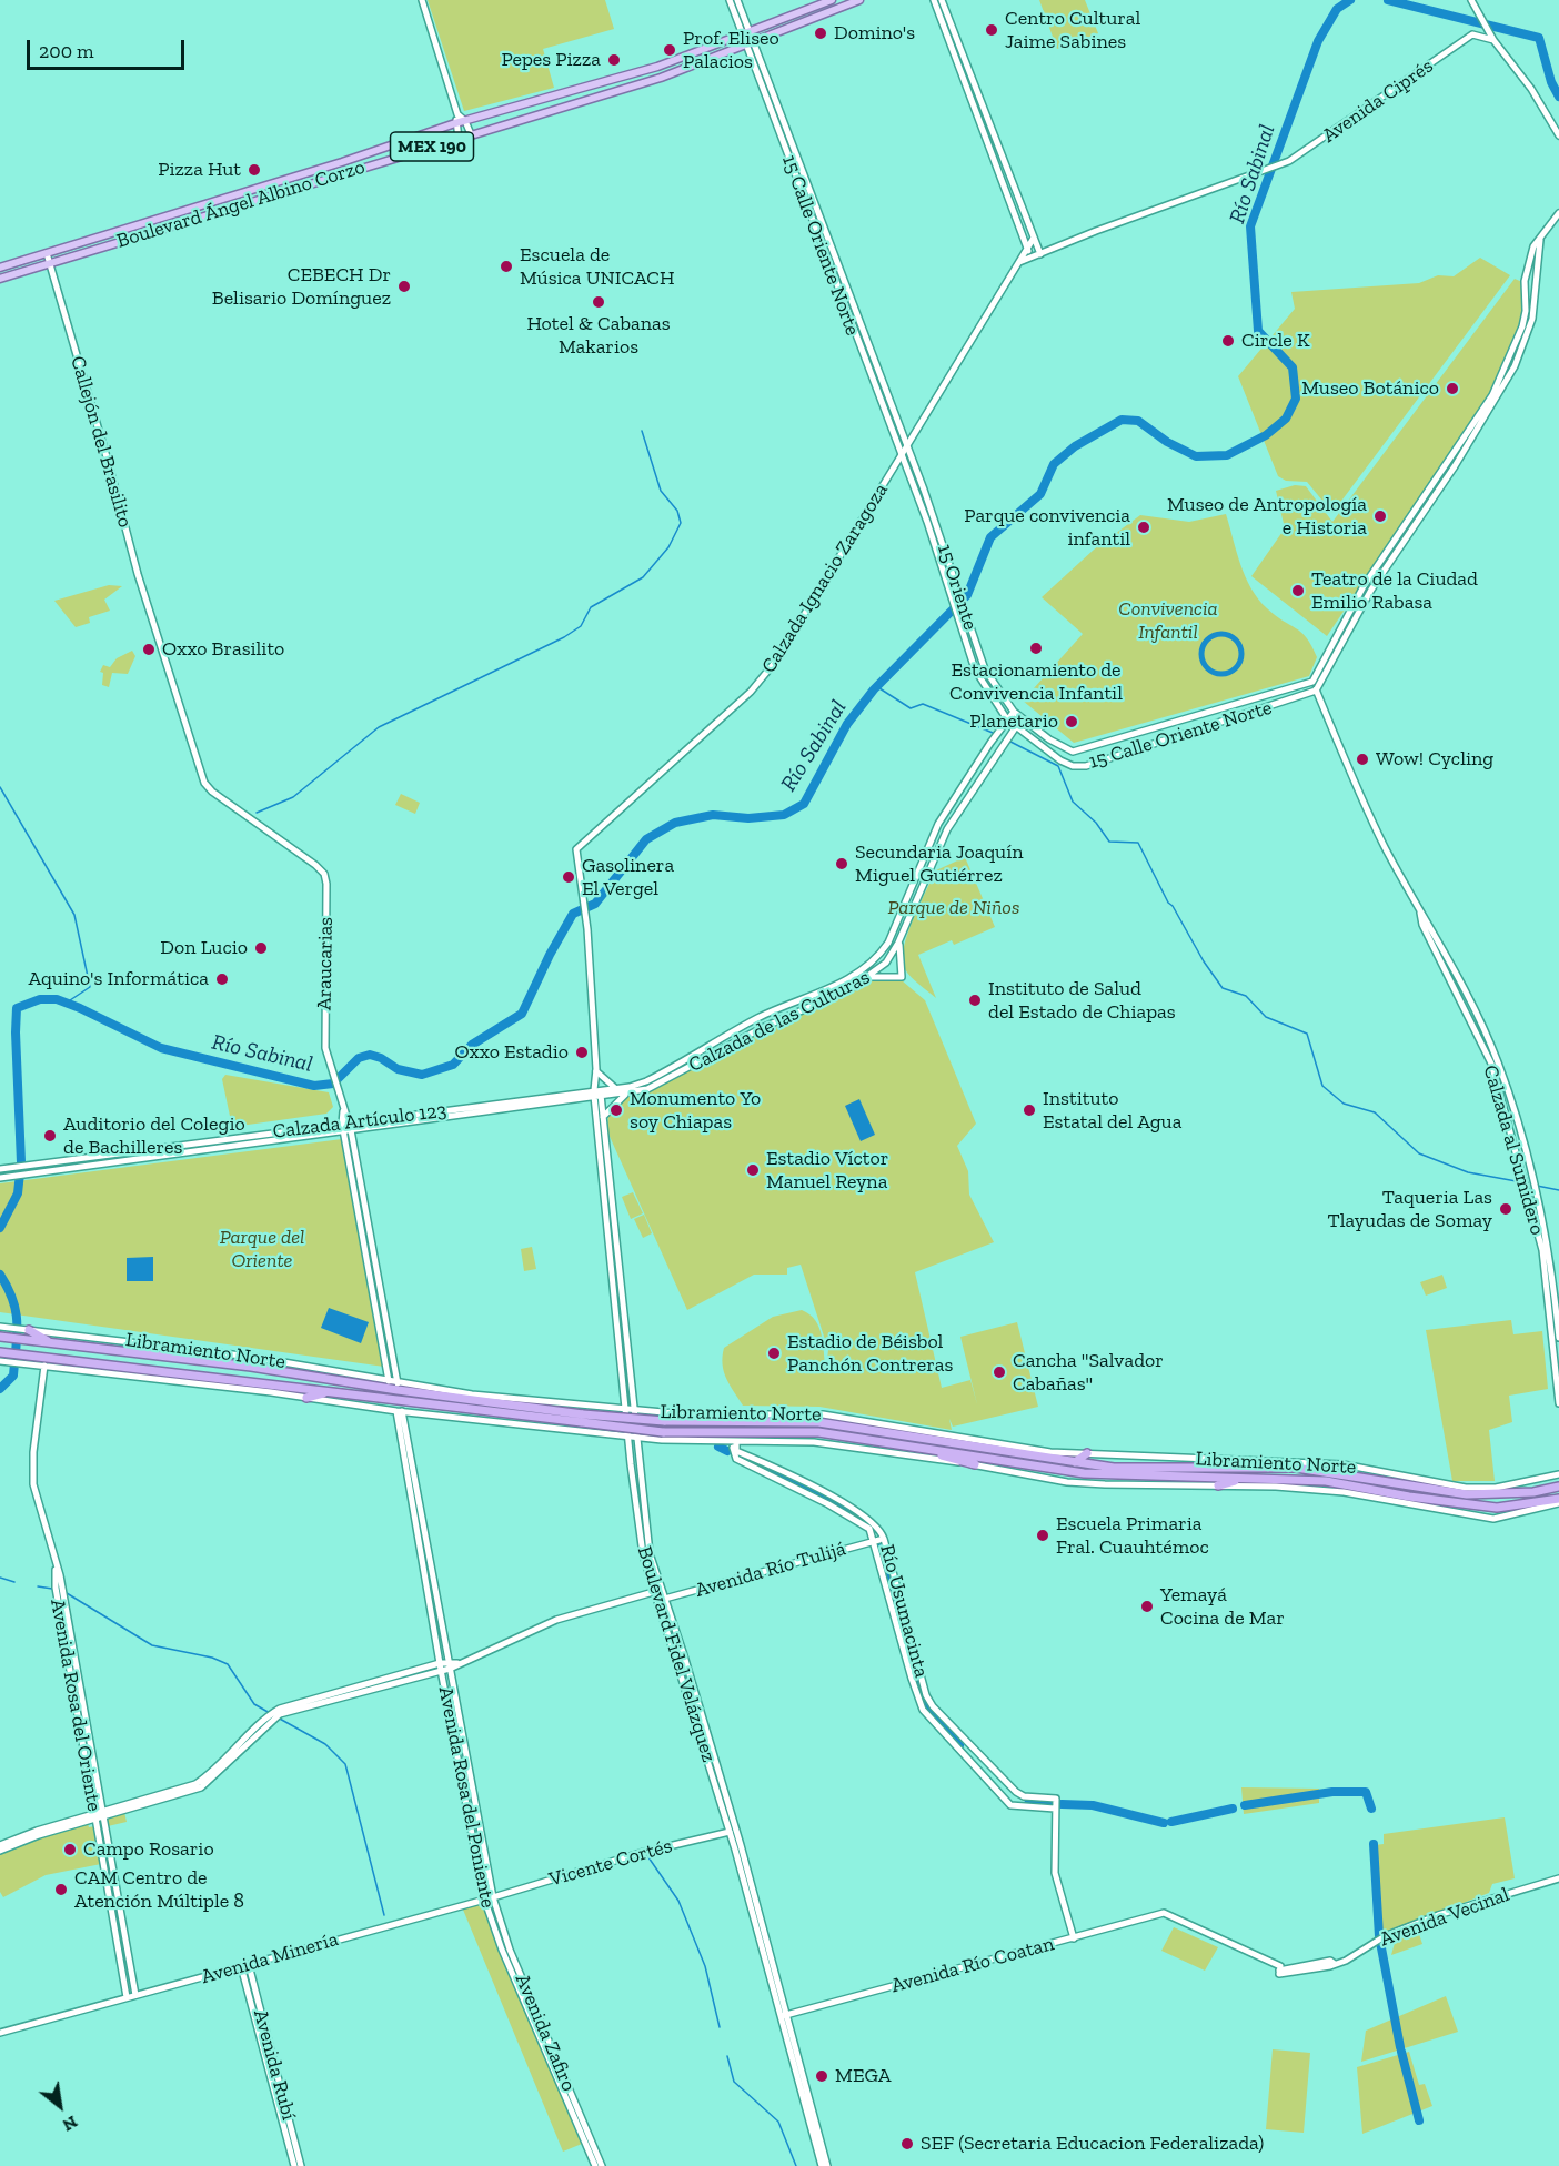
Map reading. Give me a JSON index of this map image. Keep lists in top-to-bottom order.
{
  "streets": {
    "highway": ["Libramiento Norte"],
    "main road": ["MEX 190", "Boulevard Ángel Albino Corzo"],
    "street": [
      "Avenida Ciprés",
      "15 Calle Oriente Norte",
      "Callejón del Brasilito",
      "Calzada Ignacio Zaragoza",
      "15 Oriente",
      "Araucarias",
      "Calzada de las Culturas",
      "Calzada Artículo 123",
      "Calzada al Sumidero",
      "Avenida Río Tulijá",
      "Río Usumacinta",
      "Boulevard Fidel Velázquez",
      "Avenida Rosa del Oriente",
      "Avenida Rosa del Poniente",
      "Vicente Cortés",
      "Avenida Vecinal",
      "Avenida Minería",
      "Avenida Río Coatan",
      "Avenida Zafiro",
      "Avenida Rubí"
    ]
  },
  "crossings": [
    ["Avenida Ciprés", "Calzada Ignacio Zaragoza"],
    ["Boulevard Ángel Albino Corzo", "15 Calle Oriente Norte"],
    ["Boulevard Ángel Albino Corzo", "Callejón del Brasilito"],
    ["15 Calle Oriente Norte", "Calzada Ignacio Zaragoza"],
    ["15 Calle Oriente Norte", "15 Oriente"],
    ["15 Calle Oriente Norte", "Calzada de las Culturas"],
    ["15 Calle Oriente Norte", "Calzada al Sumidero"],
    ["Callejón del Brasilito", "Araucarias"],
    ["Calzada Ignacio Zaragoza", "15 Oriente"],
    ["Calzada Ignacio Zaragoza", "Calzada de las Culturas"],
    ["Calzada Ignacio Zaragoza", "Calzada Artículo 123"],
    ["Calzada Ignacio Zaragoza", "Boulevard Fidel Velázquez"],
    ["15 Oriente", "Calzada de las Culturas"],
    ["Araucarias", "Calzada Artículo 123"],
    ["Calzada de las Culturas", "Calzada Artículo 123"],
    ["Calzada de las Culturas", "Boulevard Fidel Velázquez"],
    ["Calzada Artículo 123", "Boulevard Fidel Velázquez"],
    ["Libramiento Norte", "Boulevard Fidel Velázquez"],
    ["Avenida Río Tulijá", "Río Usumacinta"],
    ["Avenida Río Tulijá", "Boulevard Fidel Velázquez"],
    ["Boulevard Fidel Velázquez", "Vicente Cortés"],
    ["Boulevard Fidel Velázquez", "Avenida Río Coatan"],
    ["Avenida Rosa del Oriente", "Avenida Minería"],
    ["Avenida Rosa del Poniente", "Vicente Cortés"],
    ["Avenida Rosa del Poniente", "Avenida Minería"],
    ["Avenida Rosa del Poniente", "Avenida Zafiro"],
    ["Vicente Cortés", "Avenida Minería"],
    ["Vicente Cortés", "Avenida Zafiro"],
    ["Avenida Vecinal", "Avenida Río Coatan"],
    ["Avenida Minería", "Avenida Zafiro"],
    ["Avenida Minería", "Avenida Rubí"]
  ],
  "water": ["Río Sabinal"],
  "parks": ["Convivencia Infantil", "Parque de Niños", "Parque del Oriente"],
  "places": [
    "Centro Cultural Jaime Sabines",
    "Domino's",
    "Prof. Eliseo Palacios",
    "Pepes Pizza",
    "Pizza Hut",
    "Escuela de Música UNICACH",
    "CEBECH Dr Belisario Domínguez",
    "Hotel & Cabanas Makarios",
    "Circle K",
    "Museo Botánico",
    "Museo de Antropología e Historia",
    "Parque convivencia infantil",
    "Teatro de la Ciudad Emilio Rabasa",
    "Estacionamiento de Convivencia Infantil",
    "Oxxo Brasilito",
    "Planetario",
    "Wow! Cycling",
    "Secundaria Joaquín Miguel Gutiérrez",
    "Gasolinera El Vergel",
    "Don Lucio",
    "Aquino's Informática",
    "Instituto de Salud del Estado de Chiapas",
    "Oxxo Estadio",
    "Monumento Yo soy Chiapas",
    "Instituto Estatal del Agua",
    "Auditorio del Colegio de Bachilleres",
    "Estadio Víctor Manuel Reyna",
    "Taqueria Las Tlayudas de Somay",
    "Estadio de Béisbol Panchón Contreras",
    "Cancha \"Salvador Cabañas\"",
    "Escuela Primaria Fral. Cuauhtémoc",
    "Yemayá Cocina de Mar",
    "Campo Rosario",
    "CAM Centro de Atención Múltiple 8",
    "MEGA",
    "SEF (Secretaria Educacion Federalizada)"
  ],
  "scale_bar": "200 m",
  "north": "bottom right"
}
